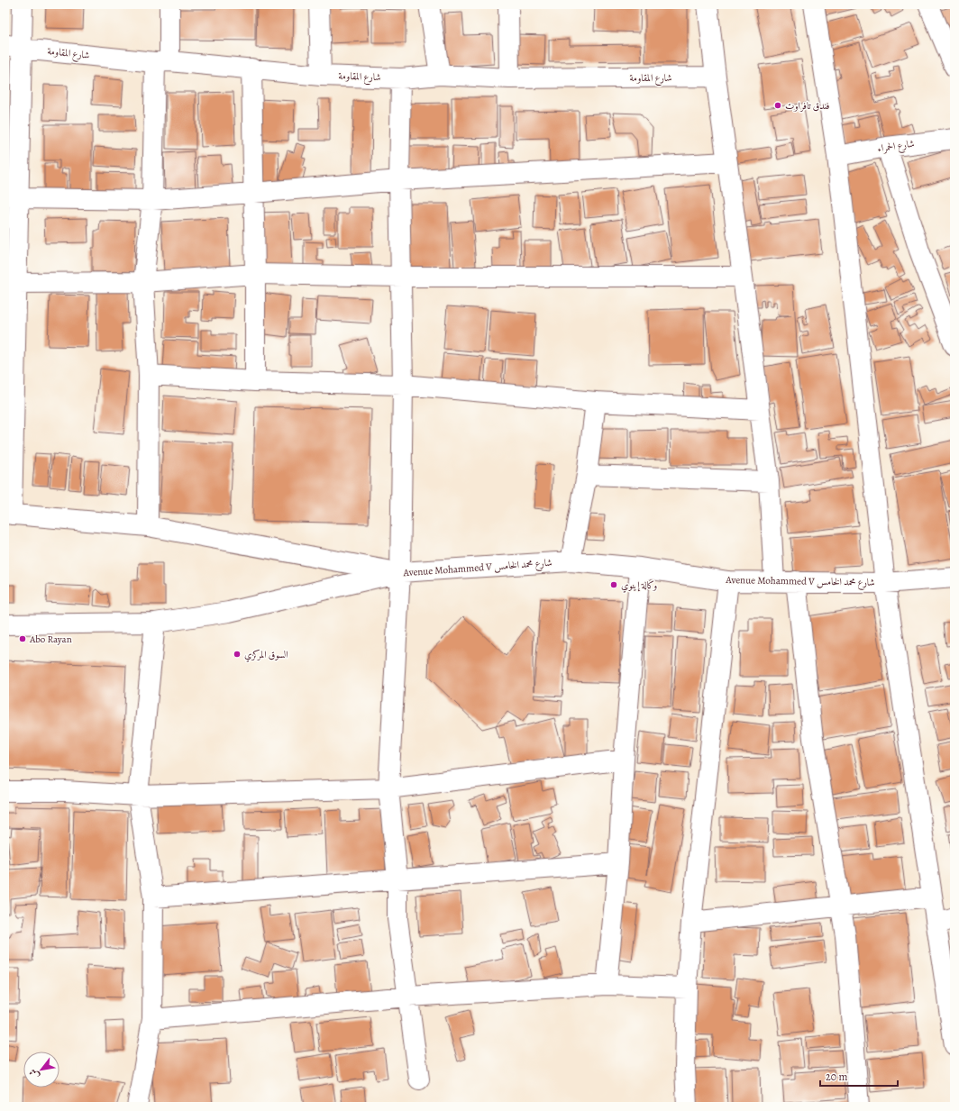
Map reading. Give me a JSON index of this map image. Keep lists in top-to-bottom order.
{
  "streets": {
    "street": ["شارع المقاومة", "شارع الحمراء", "Avenue Mohammed V شارع محمد الخامس"]
  },
  "places": [
    "فندق تافراوت",
    "وكالة إينوي",
    "Abo Rayan",
    "السوق المركزي"
  ],
  "scale_bar": "20 m",
  "north": "bottom left"
}
